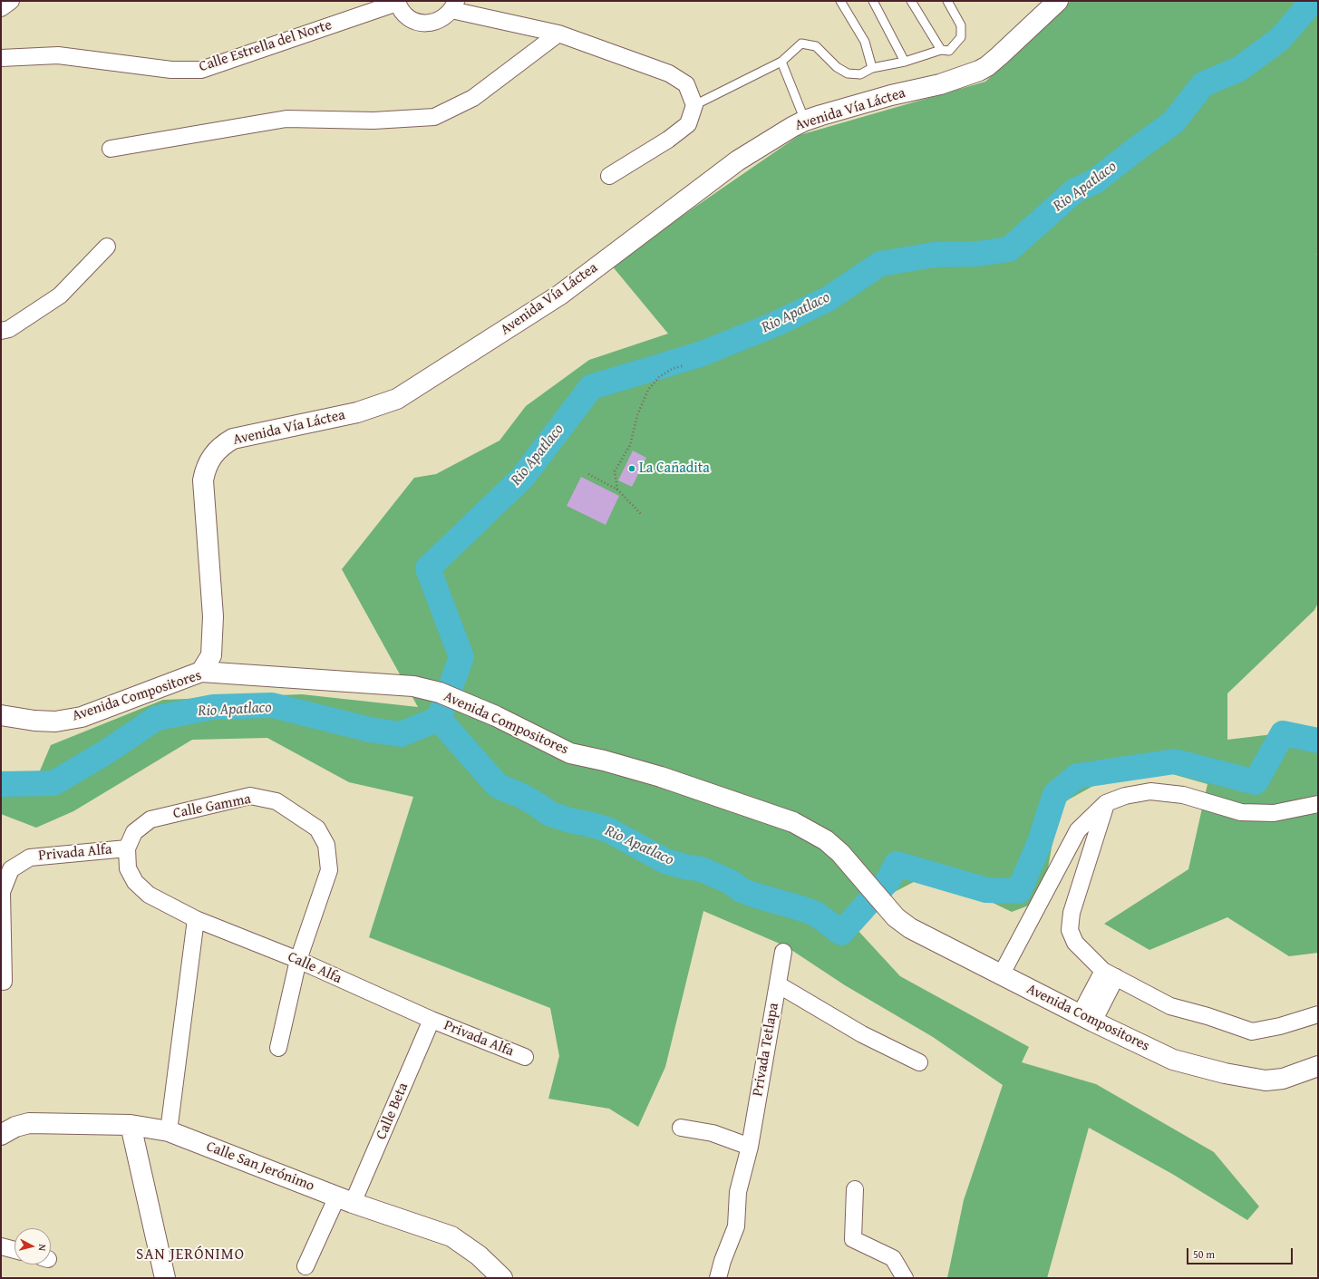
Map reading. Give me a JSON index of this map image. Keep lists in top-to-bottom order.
{
  "streets": {
    "street": [
      "Calle Estrella del Norte",
      "Avenida Vía Láctea",
      "Avenida Compositores",
      "Calle Gamma",
      "Privada Alfa",
      "Calle Alfa",
      "Privada Tetlapa",
      "Calle Beta",
      "Calle San Jerónimo"
    ]
  },
  "crossings": [
    ["Avenida Vía Láctea", "Avenida Compositores"],
    ["Calle Gamma", "Privada Alfa"],
    ["Calle Gamma", "Calle Alfa"],
    ["Privada Alfa", "Calle Alfa"],
    ["Privada Alfa", "Calle Beta"],
    ["Calle Alfa", "Calle Beta"],
    ["Calle Beta", "Calle San Jerónimo"]
  ],
  "districts": ["SAN JERÓNIMO"],
  "water": ["Rio Apatlaco"],
  "places": ["La Cañadita"],
  "scale_bar": "50 m",
  "north": "right"
}
